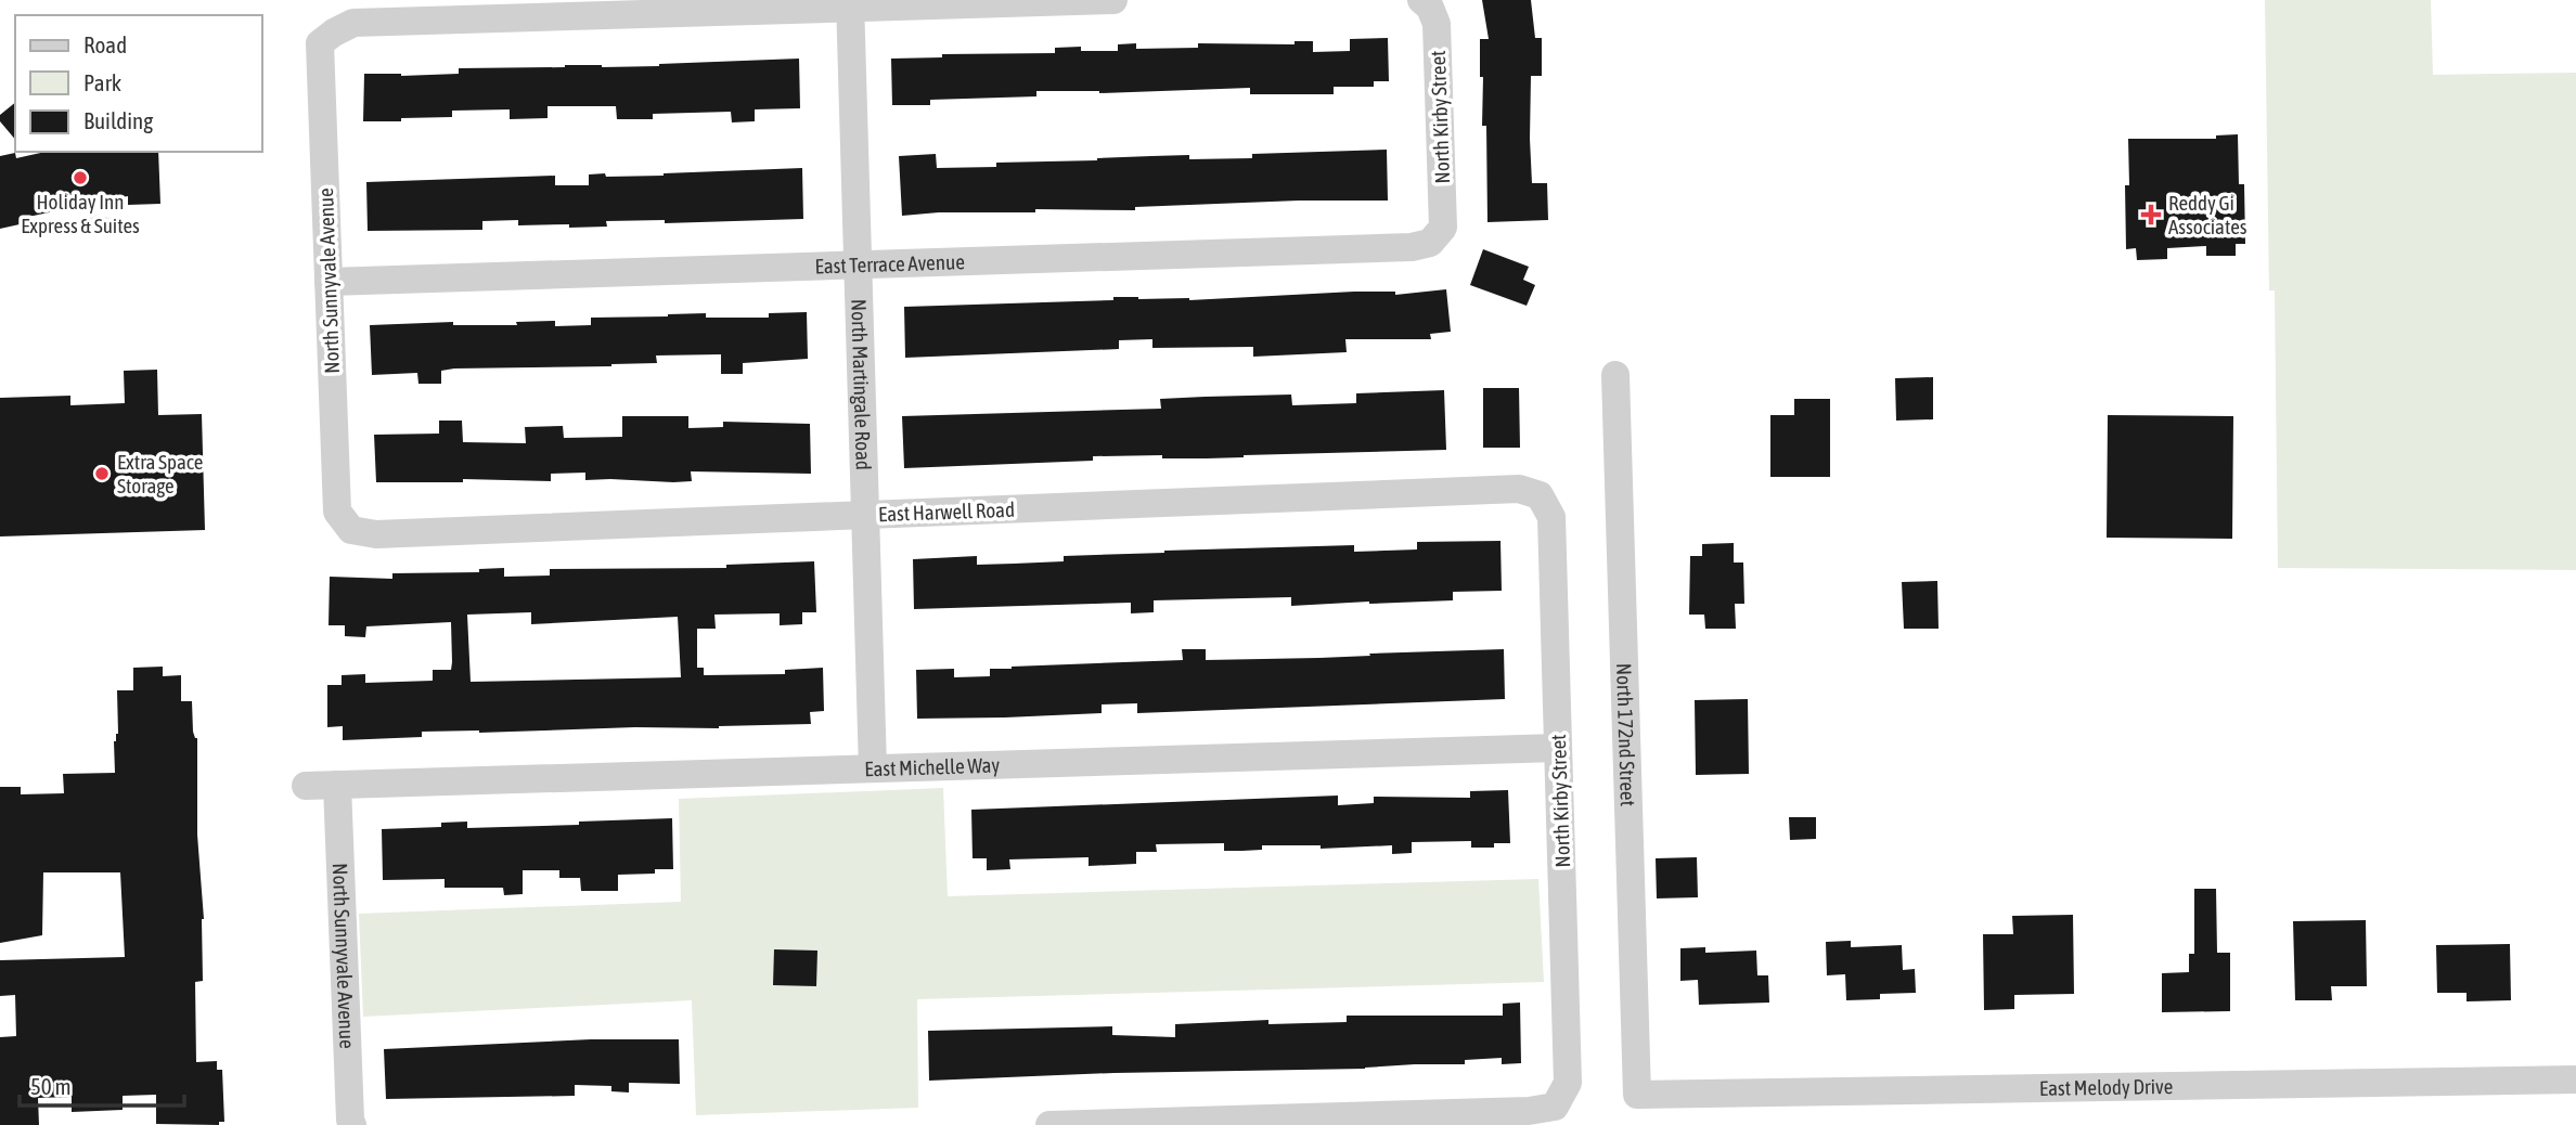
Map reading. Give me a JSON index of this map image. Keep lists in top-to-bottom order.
{
  "streets": {
    "street": [
      "North Kirby Street",
      "East Terrace Avenue",
      "North Sunnyvale Avenue",
      "North Martingale Road",
      "East Harwell Road",
      "North 172nd Street",
      "East Michelle Way",
      "East Melody Drive"
    ]
  },
  "crossings": [
    ["North Kirby Street", "East Terrace Avenue"],
    ["North Kirby Street", "East Harwell Road"],
    ["North Kirby Street", "East Michelle Way"],
    ["East Terrace Avenue", "North Sunnyvale Avenue"],
    ["East Terrace Avenue", "North Martingale Road"],
    ["North Sunnyvale Avenue", "North Martingale Road"],
    ["North Sunnyvale Avenue", "East Harwell Road"],
    ["North Sunnyvale Avenue", "East Michelle Way"],
    ["North Martingale Road", "East Harwell Road"],
    ["North Martingale Road", "East Michelle Way"],
    ["North 172nd Street", "East Melody Drive"]
  ],
  "places": {
    "other": ["Holiday Inn Express & Suites", "Extra Space Storage"],
    "health": ["Reddy Gi Associates"]
  },
  "legend": ["Road", "Park", "Building"],
  "scale_bar": "50 m"
}
